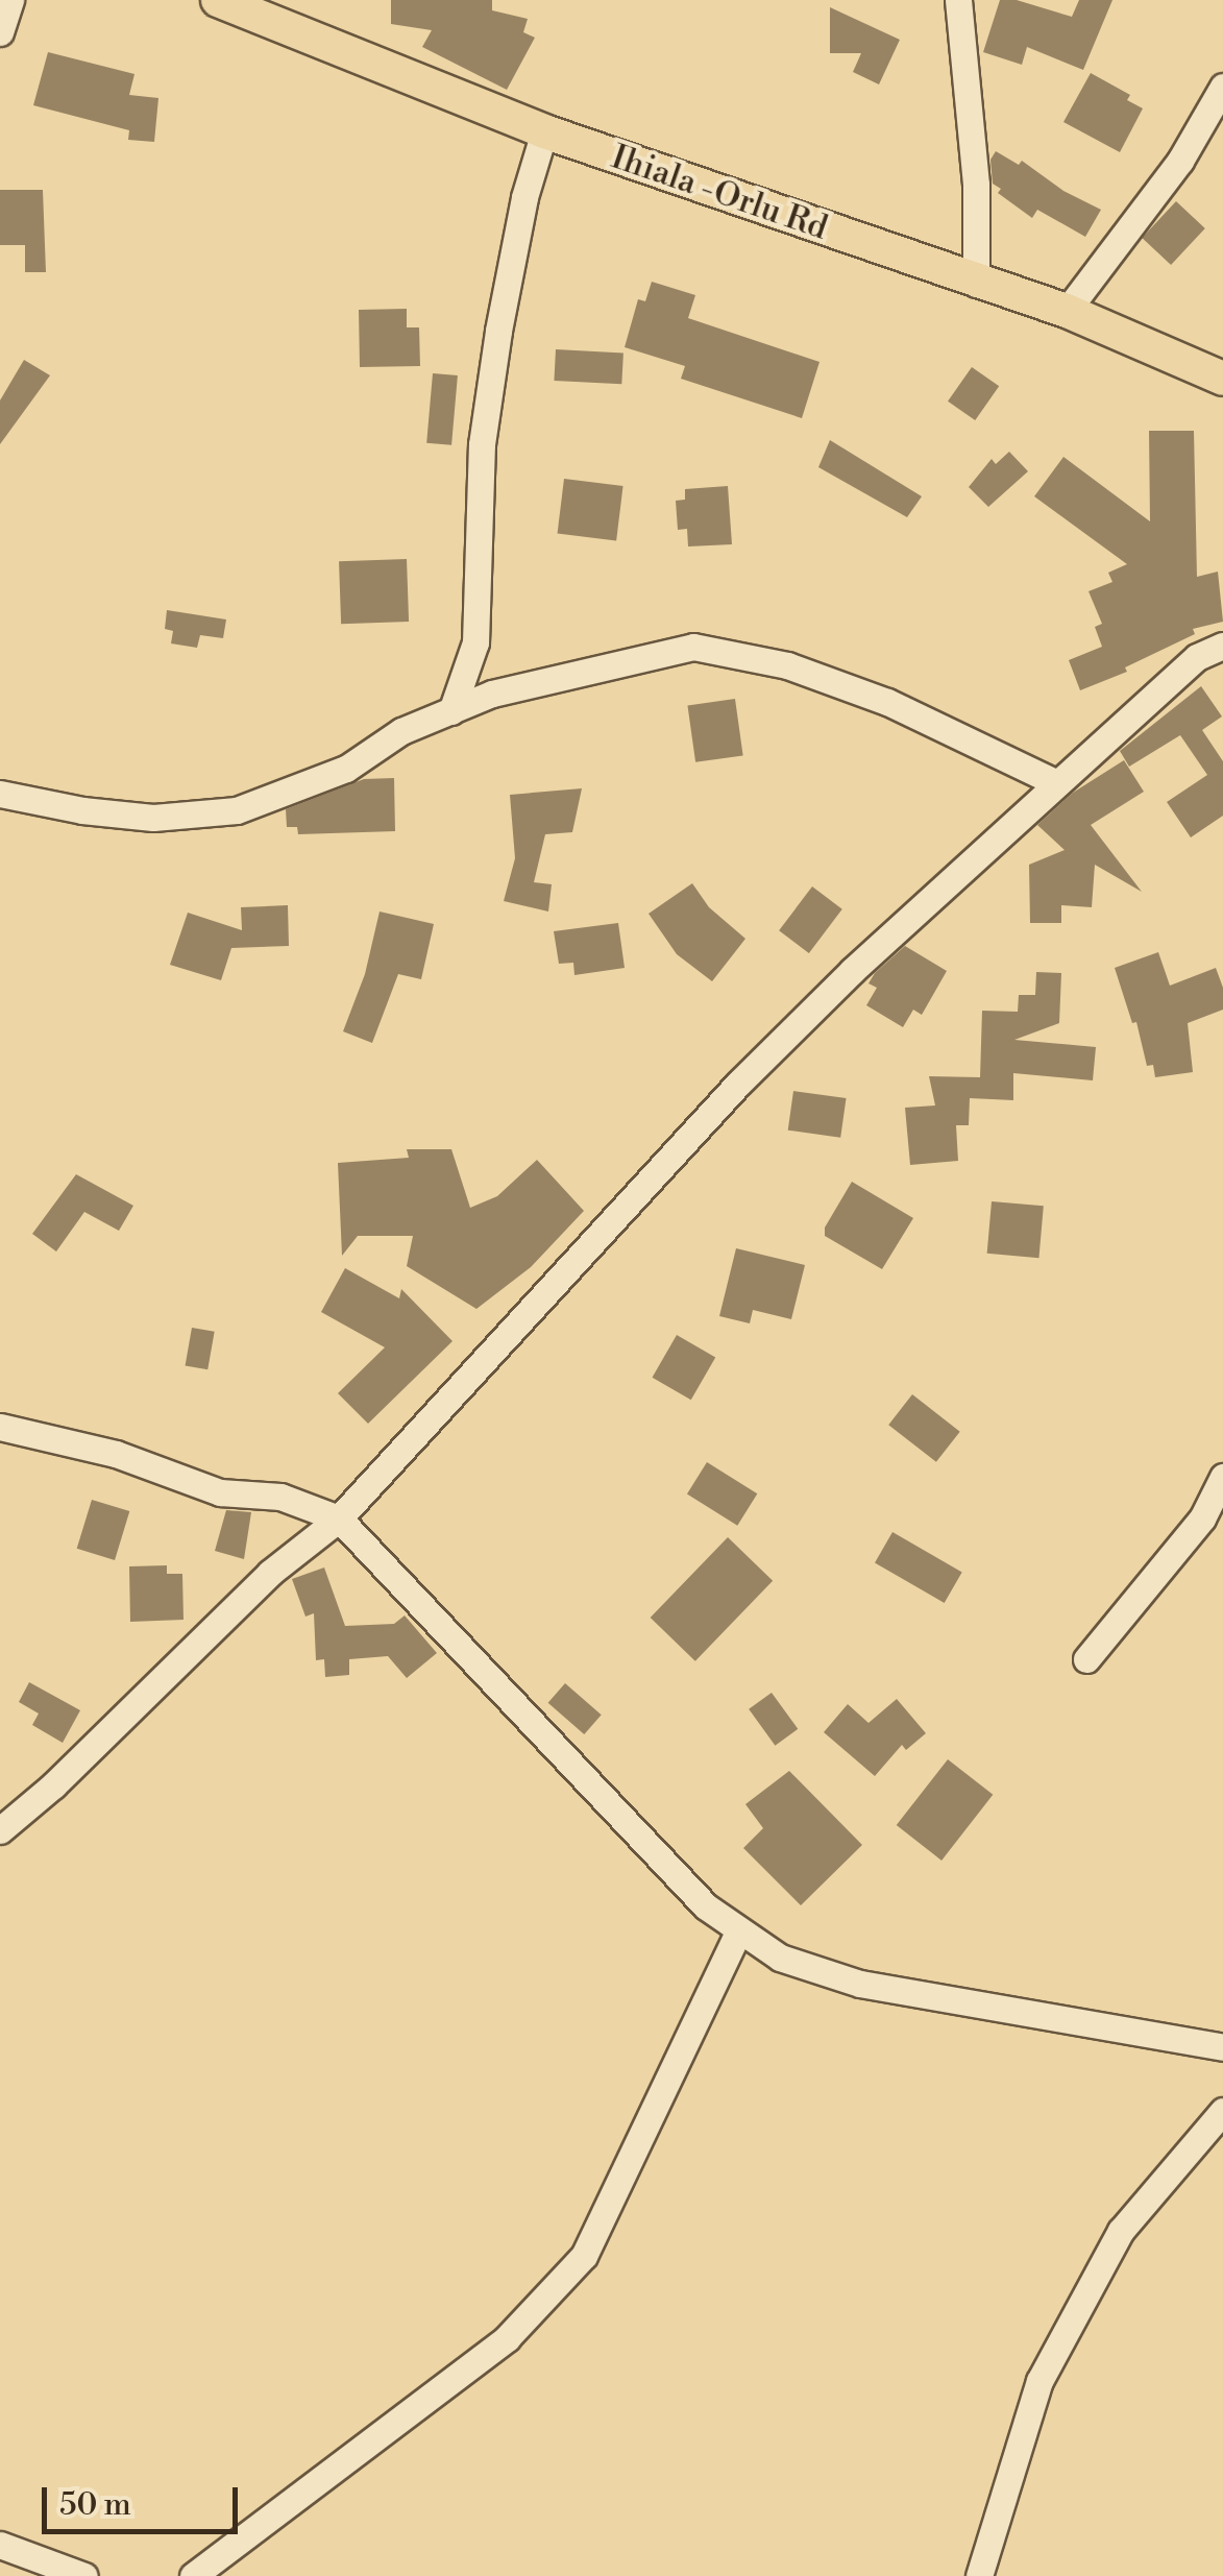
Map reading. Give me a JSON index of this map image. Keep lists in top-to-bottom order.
{
  "streets": {
    "main road": ["Ihiala -Orlu Rd"]
  },
  "scale_bar": "50 m"
}
